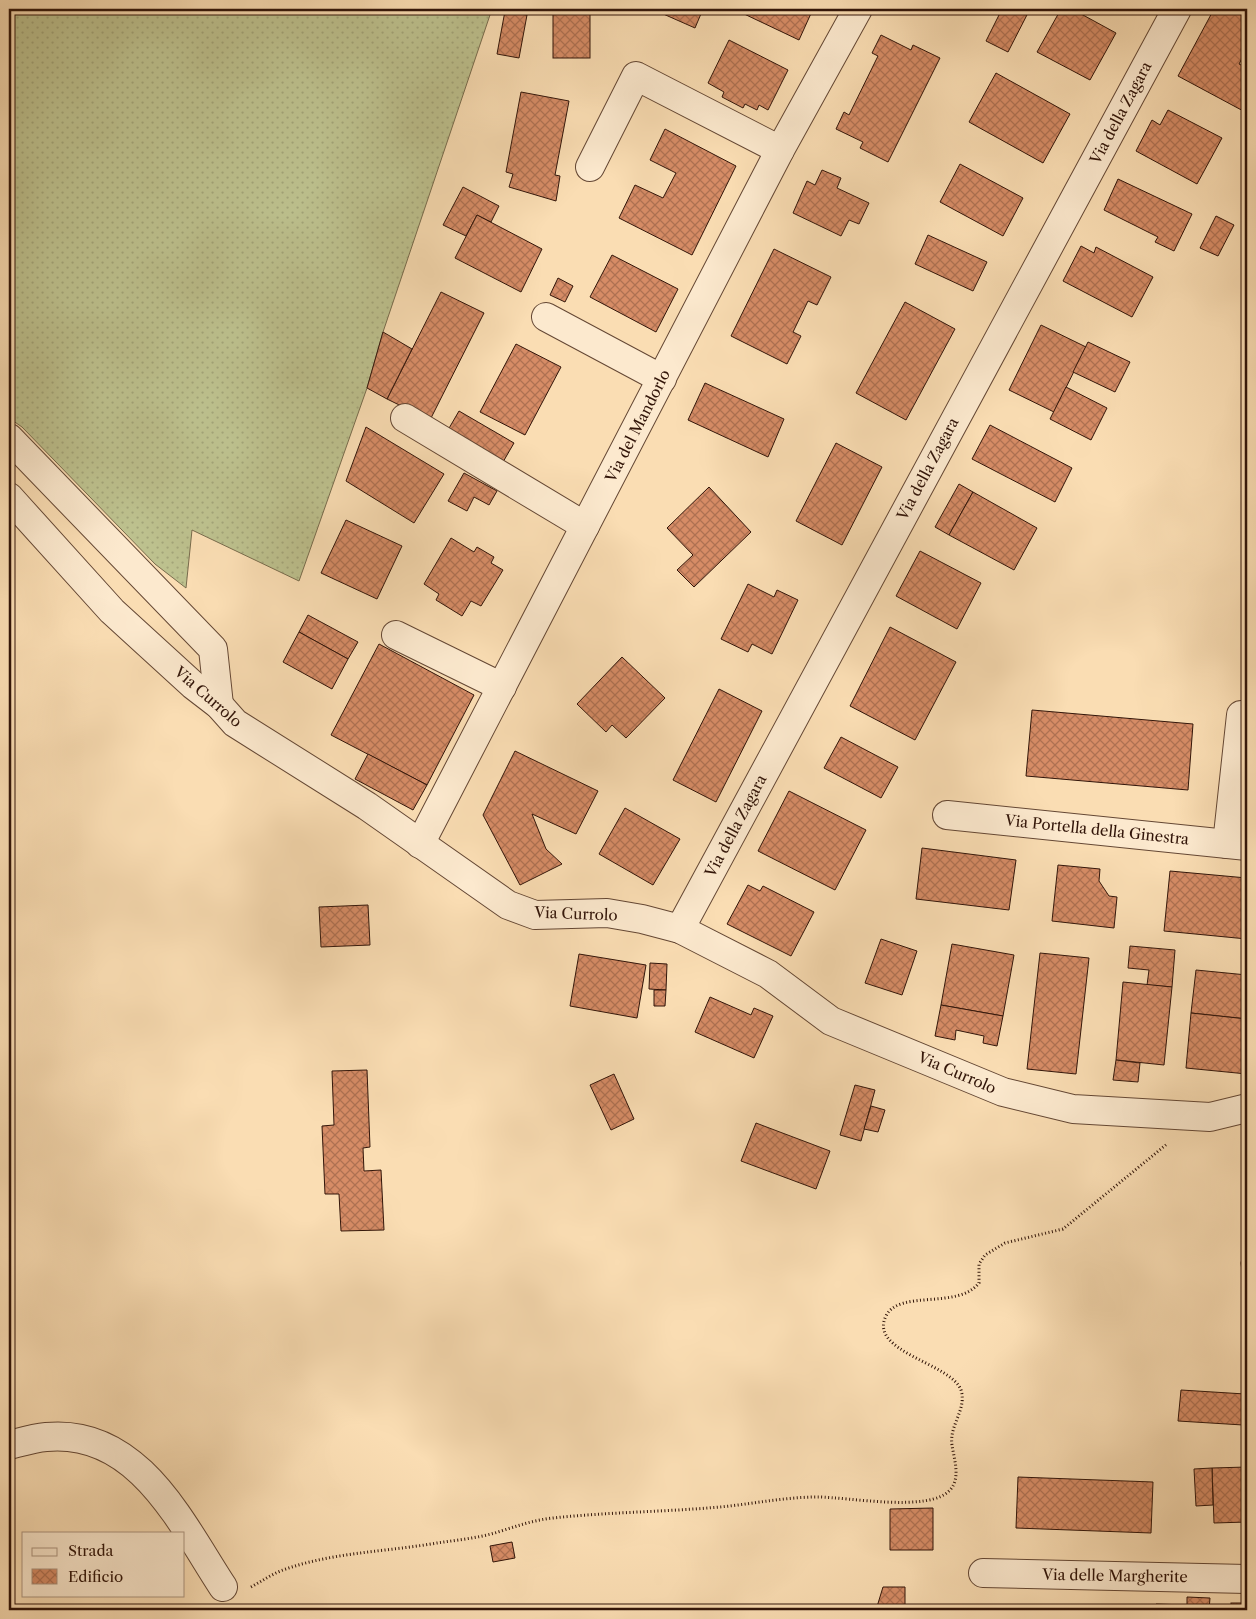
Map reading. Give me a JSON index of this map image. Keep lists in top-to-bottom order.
{
  "streets": {
    "street": [
      "Via della Zagara",
      "Via del Mandorlo",
      "Via Currolo",
      "Via Portella della Ginestra",
      "Via delle Margherite"
    ]
  },
  "crossings": [
    ["Via della Zagara", "Via Currolo"],
    ["Via del Mandorlo", "Via Currolo"]
  ],
  "legend": ["Strada", "Edificio"]
}
